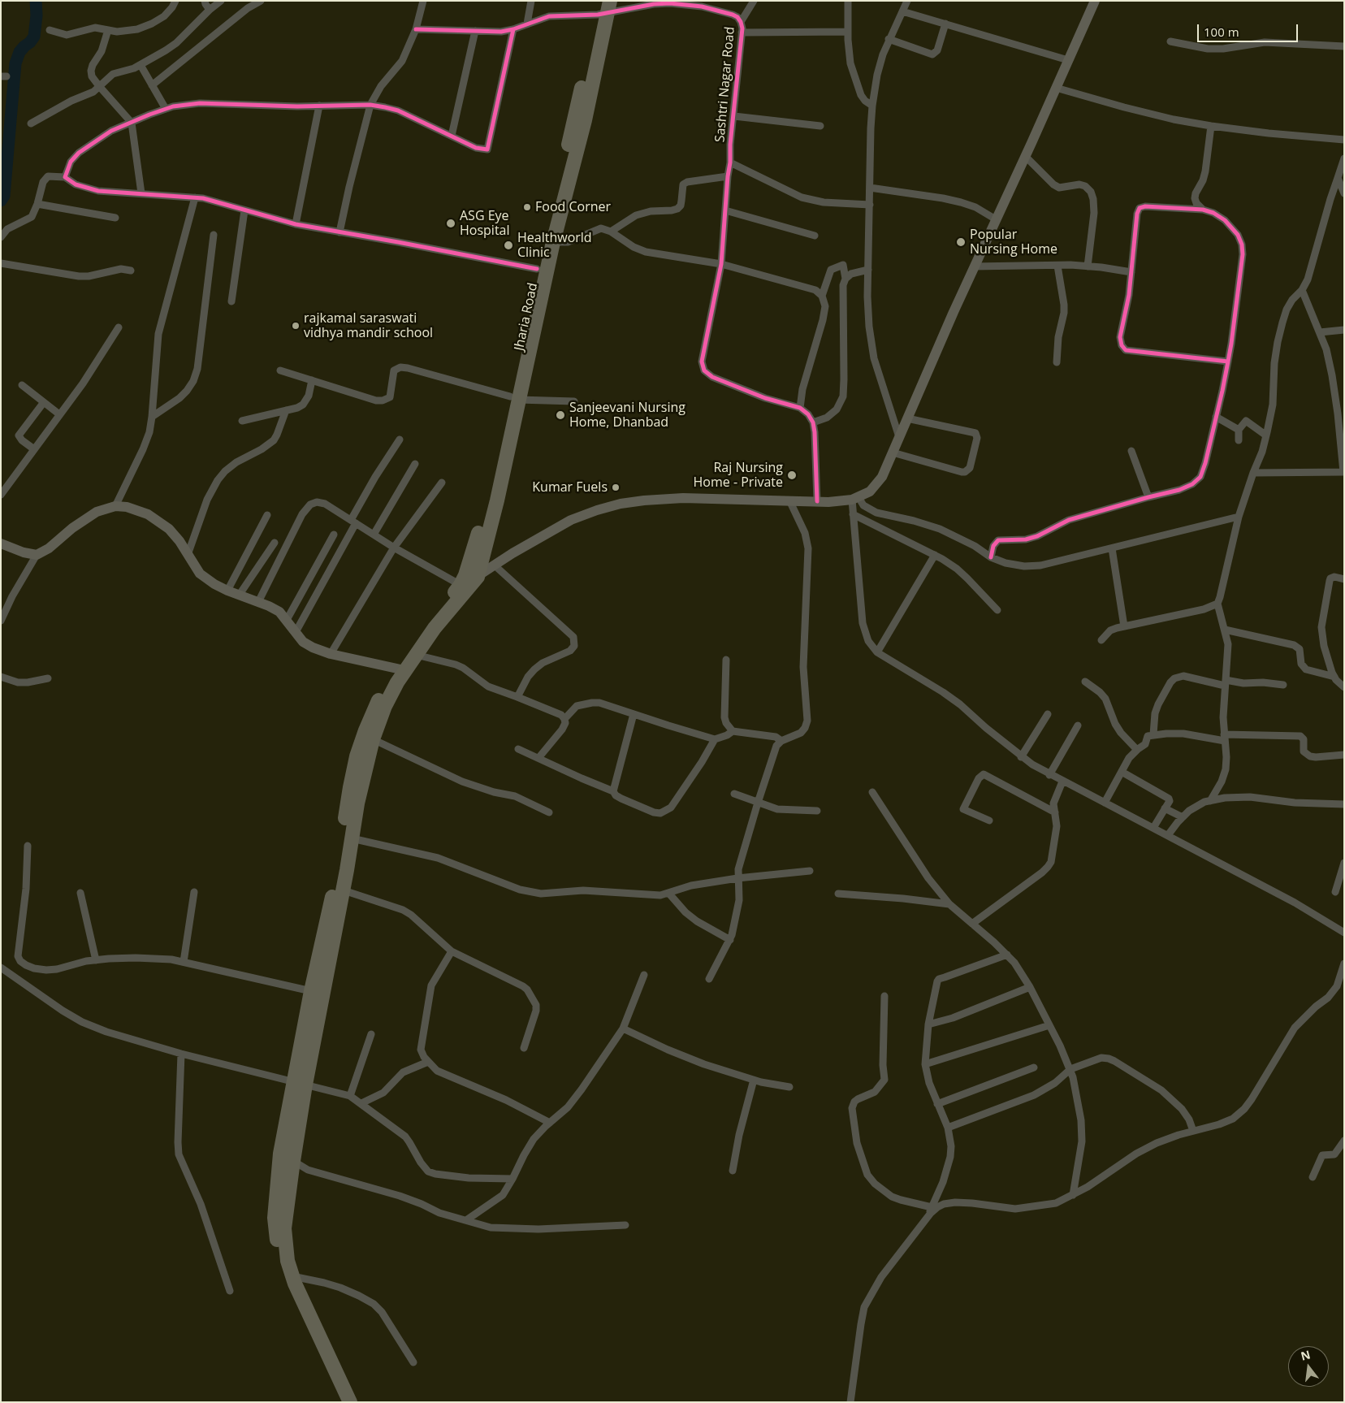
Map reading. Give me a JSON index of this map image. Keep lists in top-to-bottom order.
{
  "streets": {
    "highway": ["Jharia Road"],
    "street": ["Sashtri Nagar Road"]
  },
  "crossings": [
    ["Sashtri Nagar Road", "Jharia Road"]
  ],
  "places": [
    "Food Corner",
    "ASG Eye Hospital",
    "Popular Nursing Home",
    "Healthworld Clinic",
    "rajkamal saraswati vidhya mandir school",
    "Sanjeevani Nursing Home, Dhanbad",
    "Raj Nursing Home - Private",
    "Kumar Fuels"
  ],
  "scale_bar": "100 m",
  "north": "top"
}
